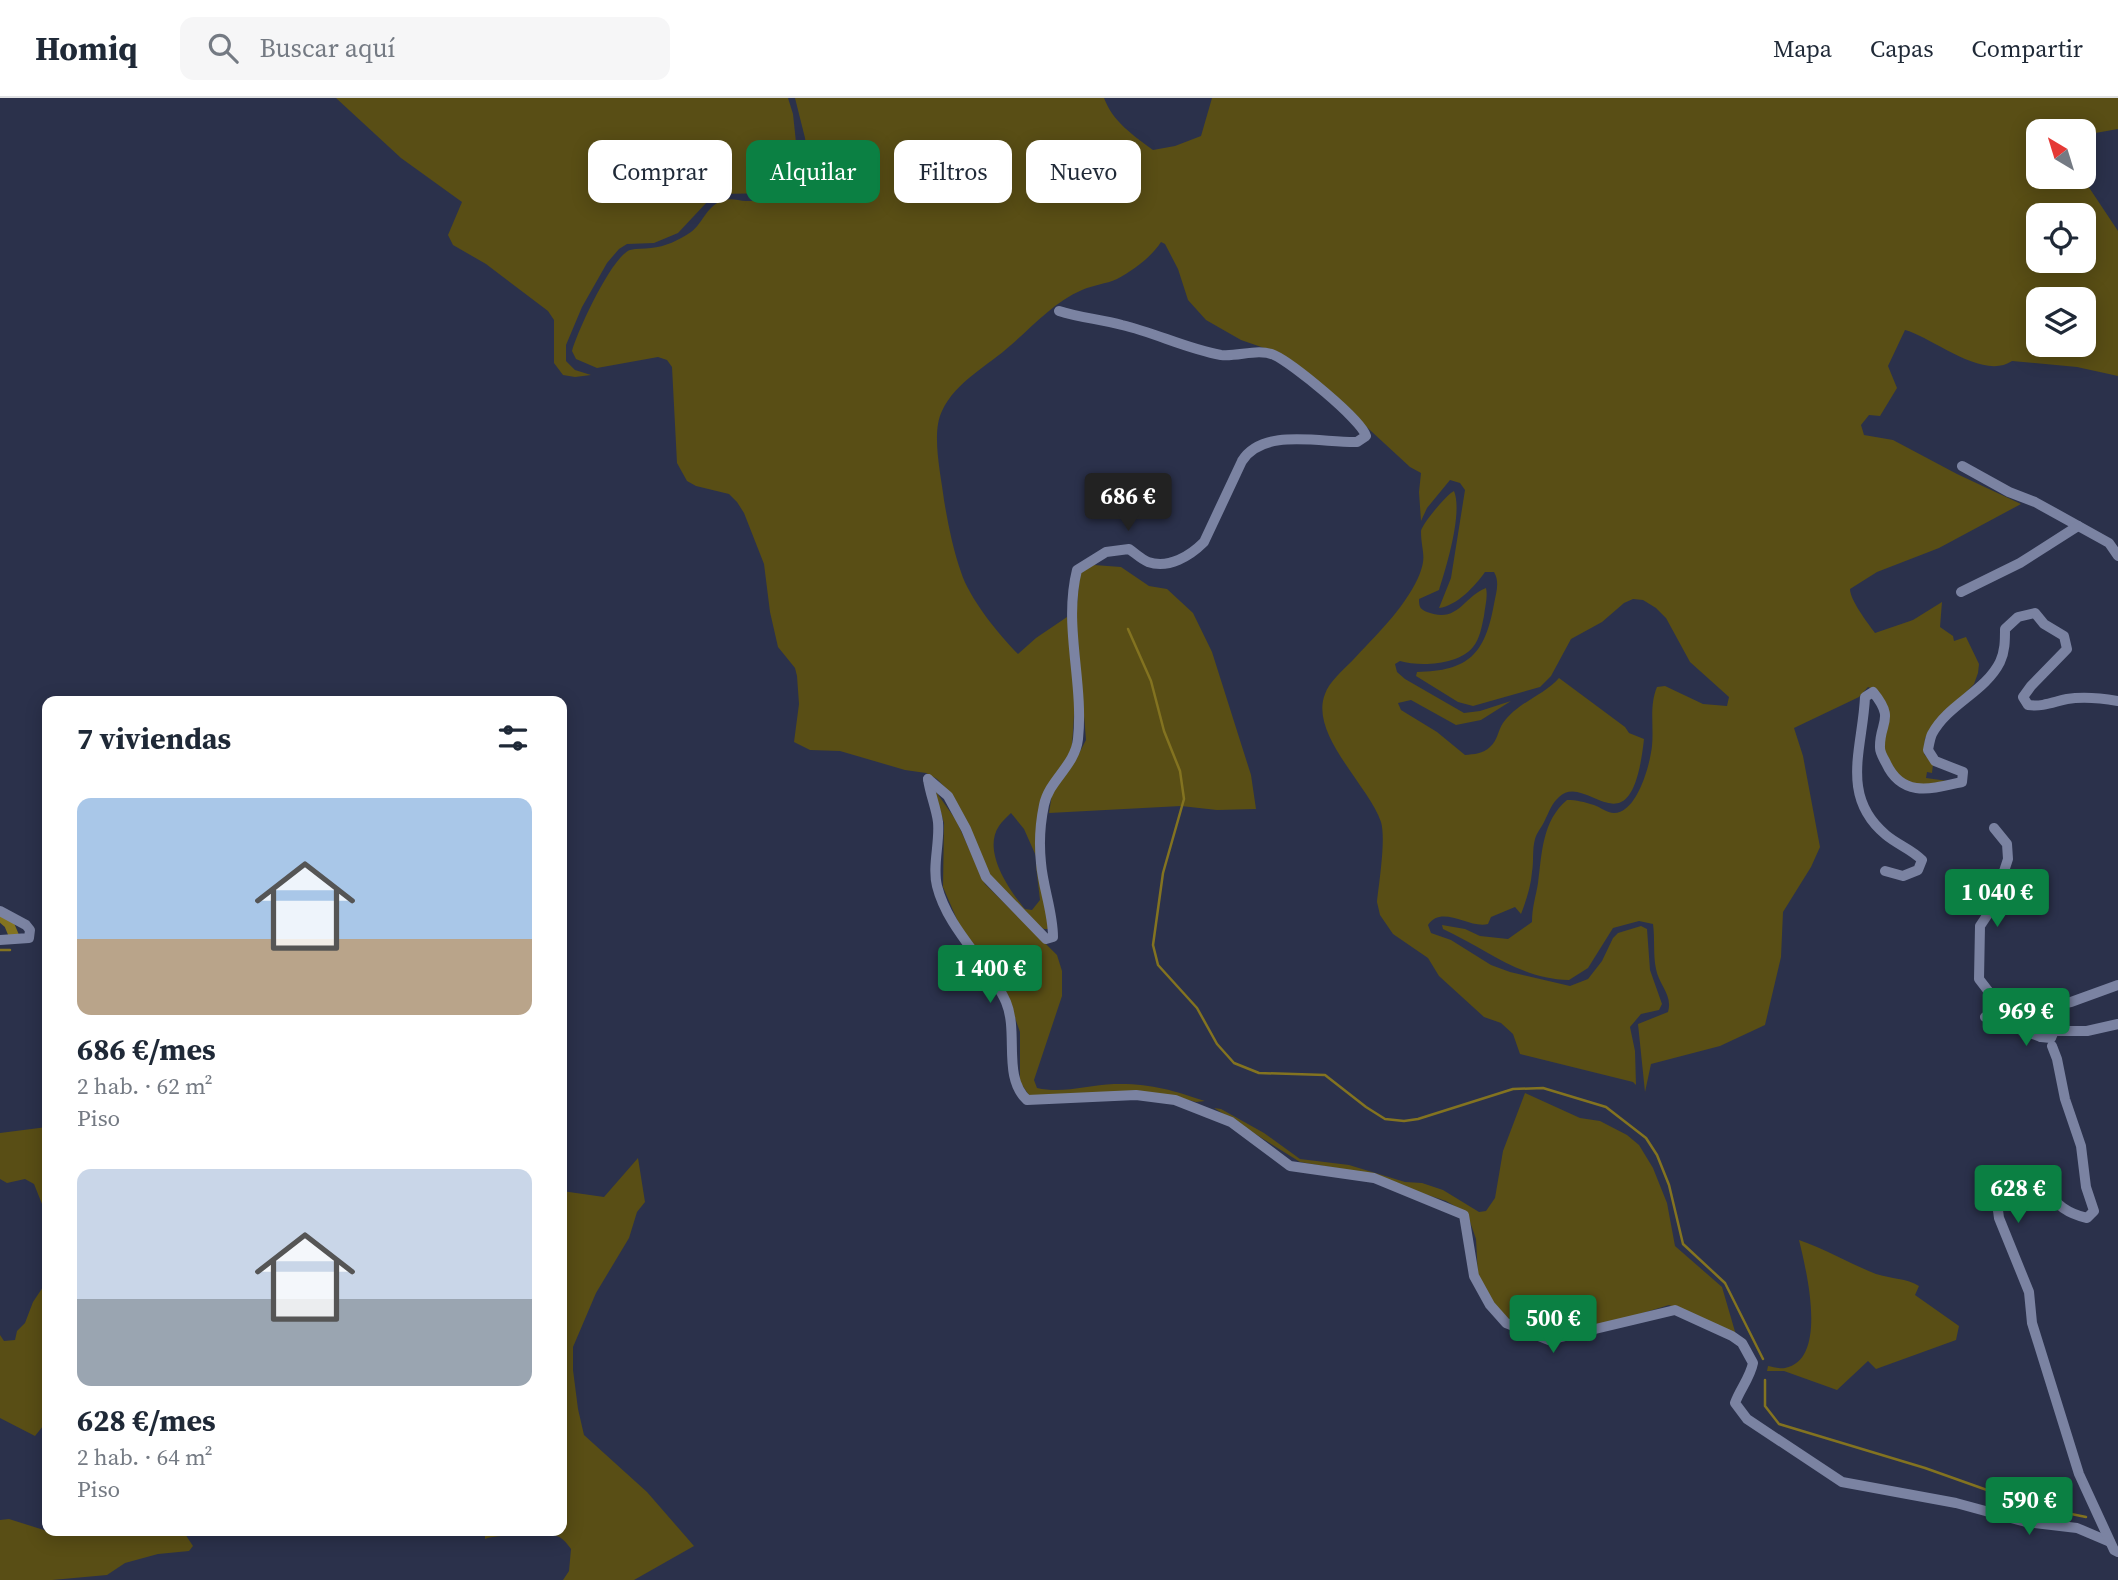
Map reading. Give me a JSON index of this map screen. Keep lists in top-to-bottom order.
{
  "north": "top left",
  "page": {
    "header": "Homiq",
    "search": "Buscar aquí",
    "nav": ["Mapa", "Capas", "Compartir"],
    "chip": [
      "Comprar",
      "Alquilar",
      "Filtros",
      "Nuevo"
    ],
    "price": [
      "686 €",
      "1 040 €",
      "1 400 €",
      "969 €",
      "628 €",
      "500 €",
      "590 €"
    ],
    "heading": "7 viviendas",
    "list": [
      {
        "name": "686 €/mes",
        "note": "2 hab. · 62 m² · Piso"
      },
      {
        "name": "628 €/mes",
        "note": "2 hab. · 64 m² · Piso"
      }
    ]
  }
}
